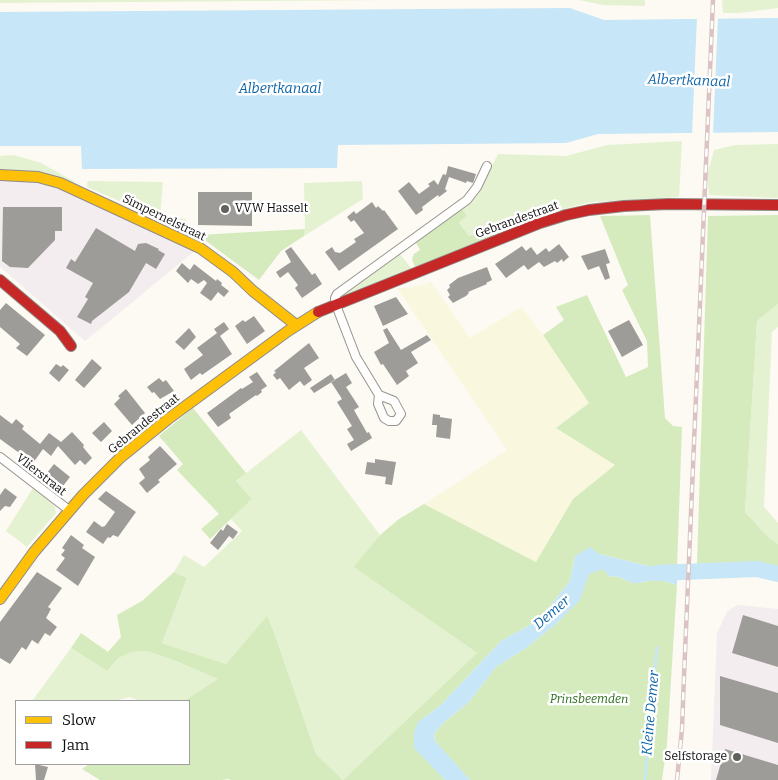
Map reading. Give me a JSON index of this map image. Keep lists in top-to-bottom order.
{
  "streets": {
    "street": ["Simpernelstraat", "Gebrandestraat", "Vlierstraat"]
  },
  "crossings": [
    ["Simpernelstraat", "Gebrandestraat"],
    ["Gebrandestraat", "Vlierstraat"]
  ],
  "water": ["Albertkanaal", "Demer", "Kleine Demer"],
  "parks": ["Prinsbeemden"],
  "places": ["VVW Hasselt", "Selfstorage"],
  "legend": ["Slow", "Jam"]
}
